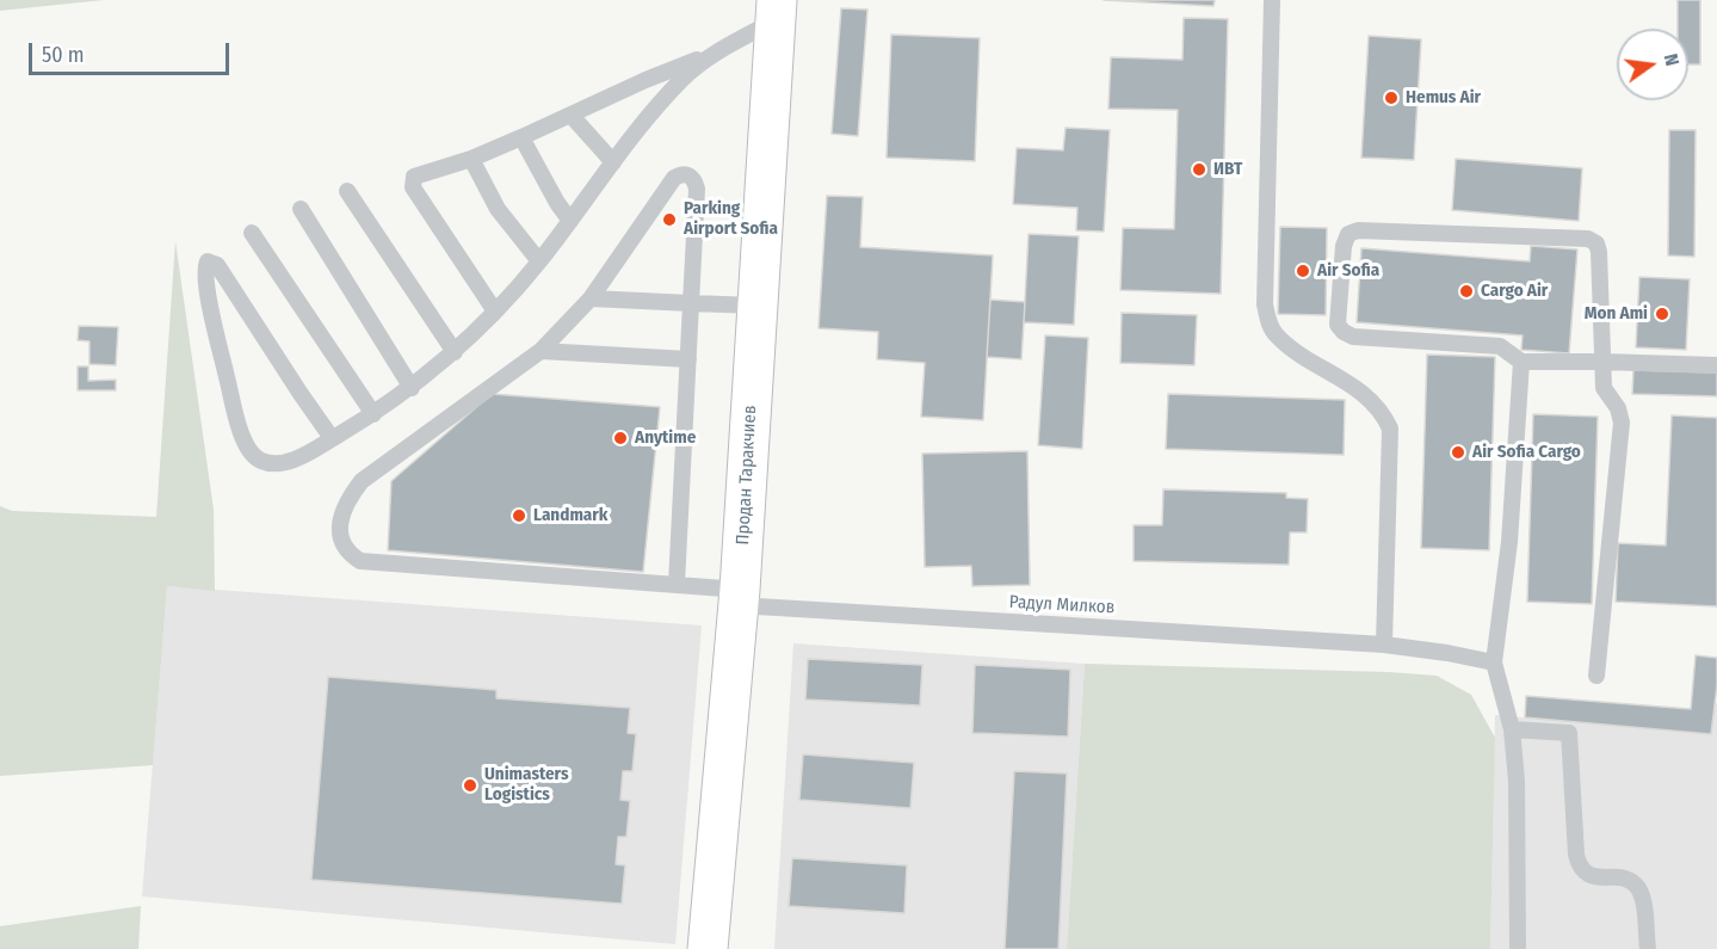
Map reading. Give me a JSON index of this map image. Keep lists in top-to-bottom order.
{
  "streets": {
    "street": ["Продан Таракчиев"],
    "lane": ["Радул Милков"]
  },
  "crossings": [
    ["Продан Таракчиев", "Радул Милков"]
  ],
  "places": [
    "Hemus Air",
    "ИВТ",
    "Parking Airport Sofia",
    "Air Sofia",
    "Cargo Air",
    "Mon Ami",
    "Anytime",
    "Air Sofia Cargo",
    "Landmark",
    "Unimasters Logistics"
  ],
  "scale_bar": "50 m",
  "north": "right"
}
